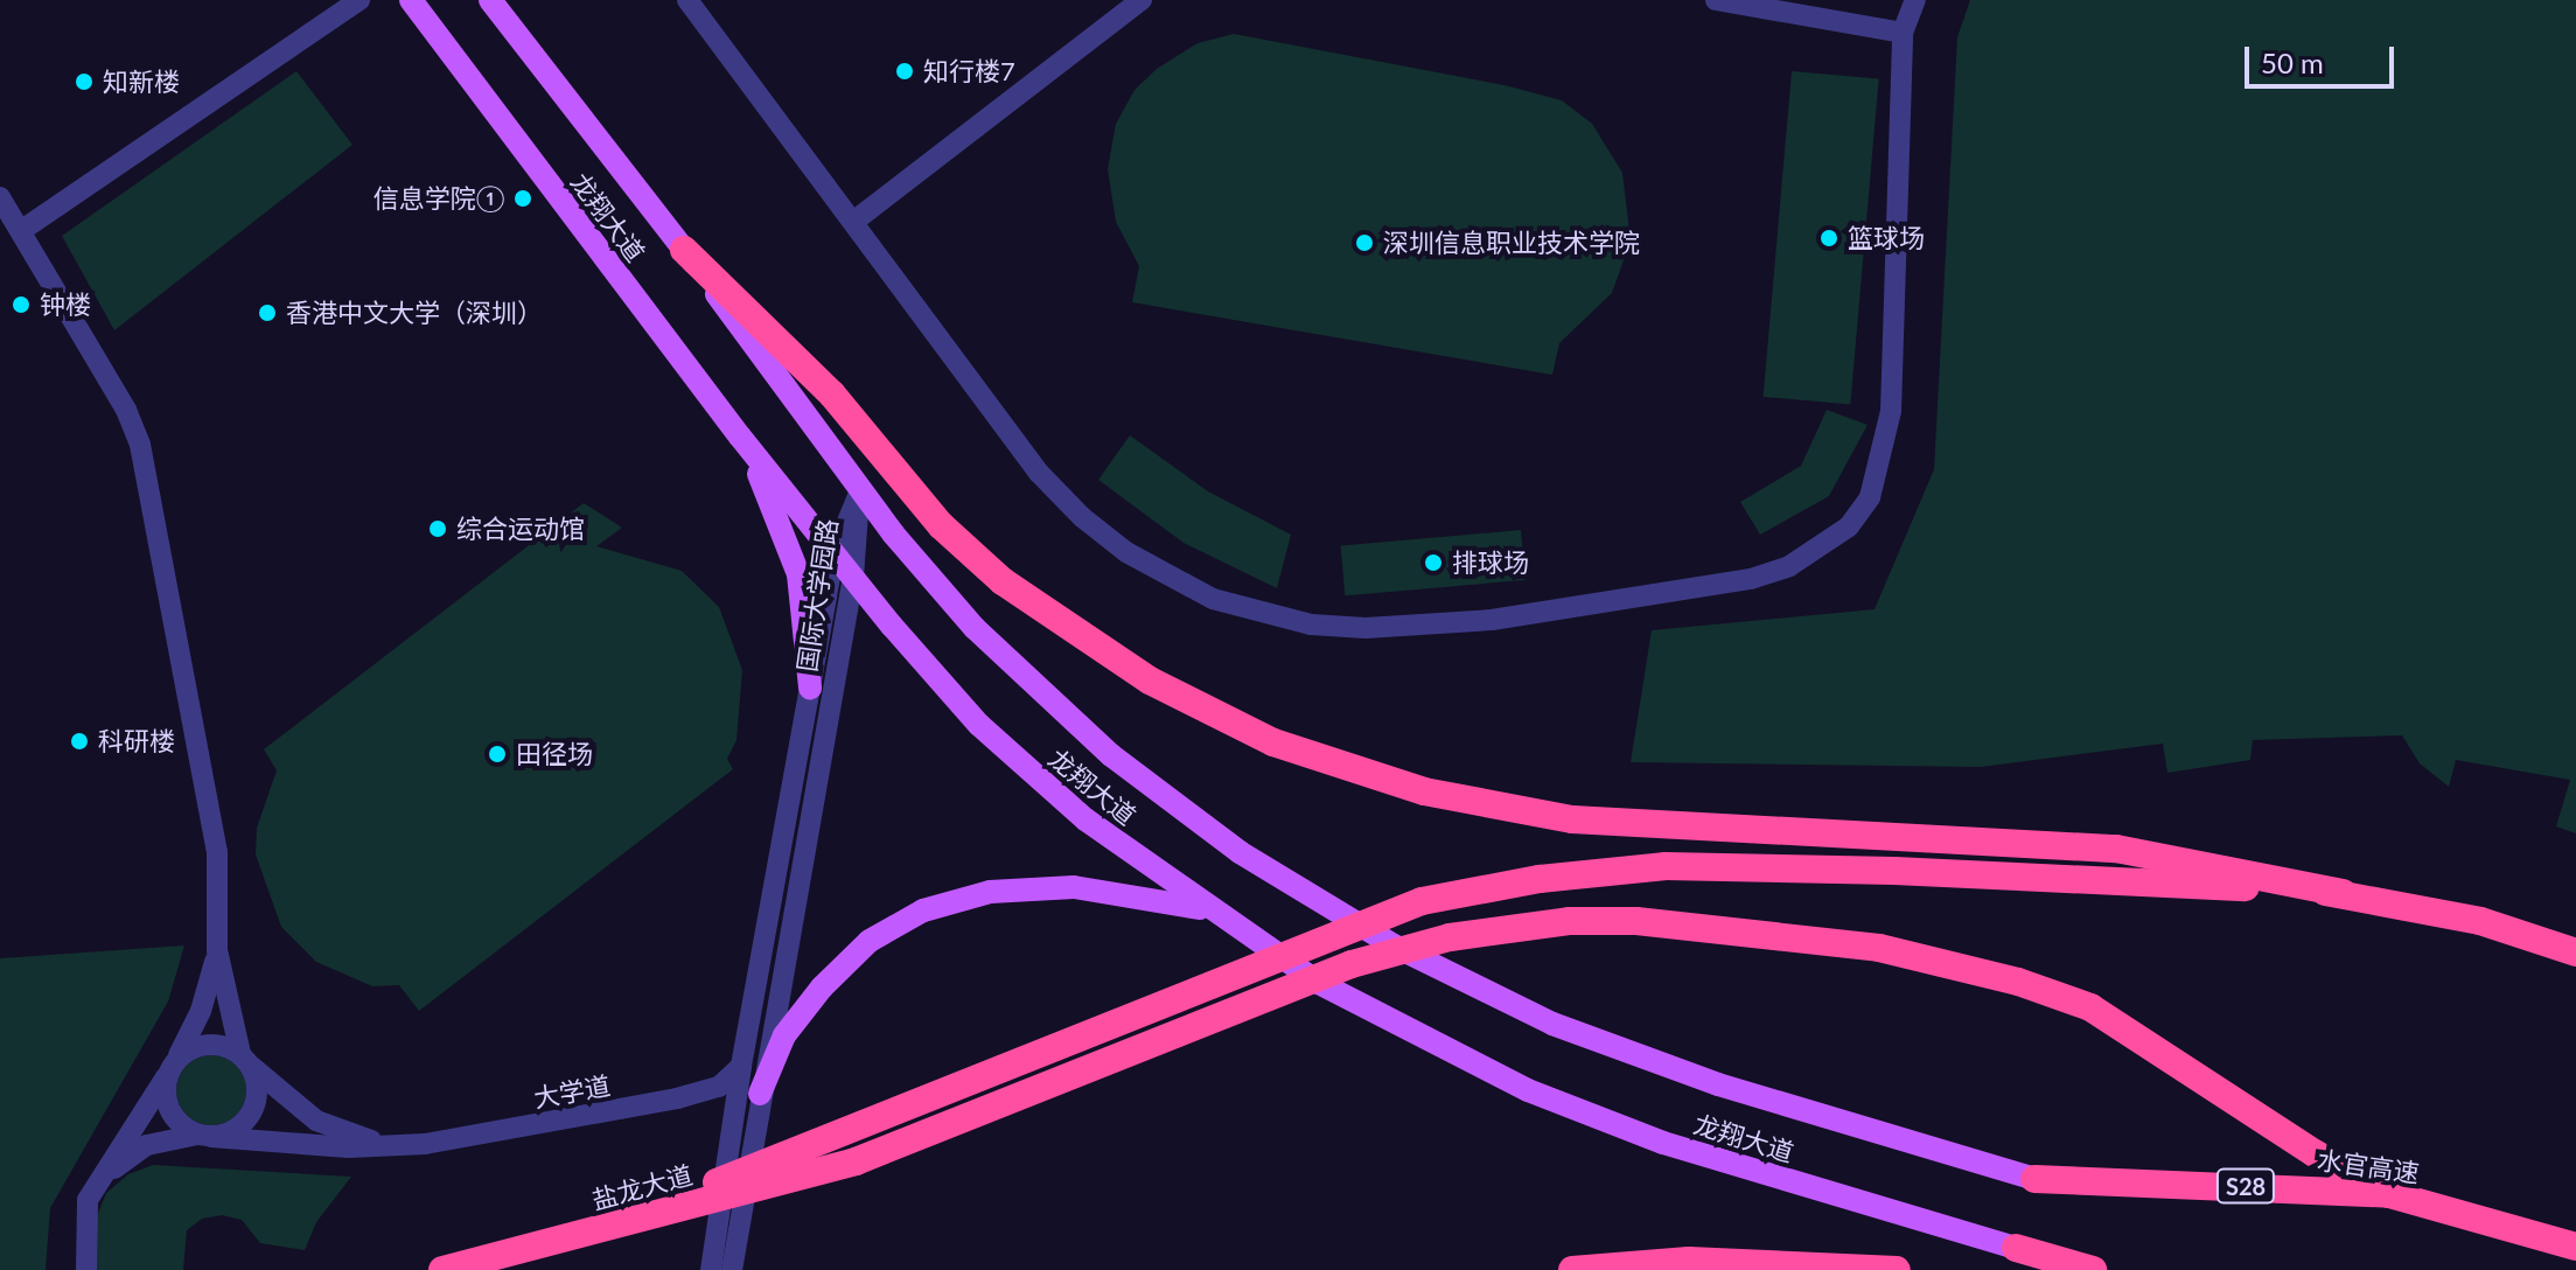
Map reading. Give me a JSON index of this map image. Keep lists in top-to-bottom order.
{
  "streets": {
    "highway": ["水官高速", "S28", "盐龙大道"],
    "main road": ["龙翔大道"],
    "street": ["国际大学园路", "大学道"]
  },
  "crossings": [
    ["龙翔大道", "国际大学园路"],
    ["龙翔大道", "水官高速"],
    ["国际大学园路", "大学道"],
    ["水官高速", "盐龙大道"]
  ],
  "places": [
    "知行楼7",
    "知新楼",
    "信息学院①",
    "篮球场",
    "深圳信息职业技术学院",
    "钟楼",
    "香港中文大学（深圳）",
    "综合运动馆",
    "排球场",
    "科研楼",
    "田径场"
  ],
  "scale_bar": "50 m"
}
